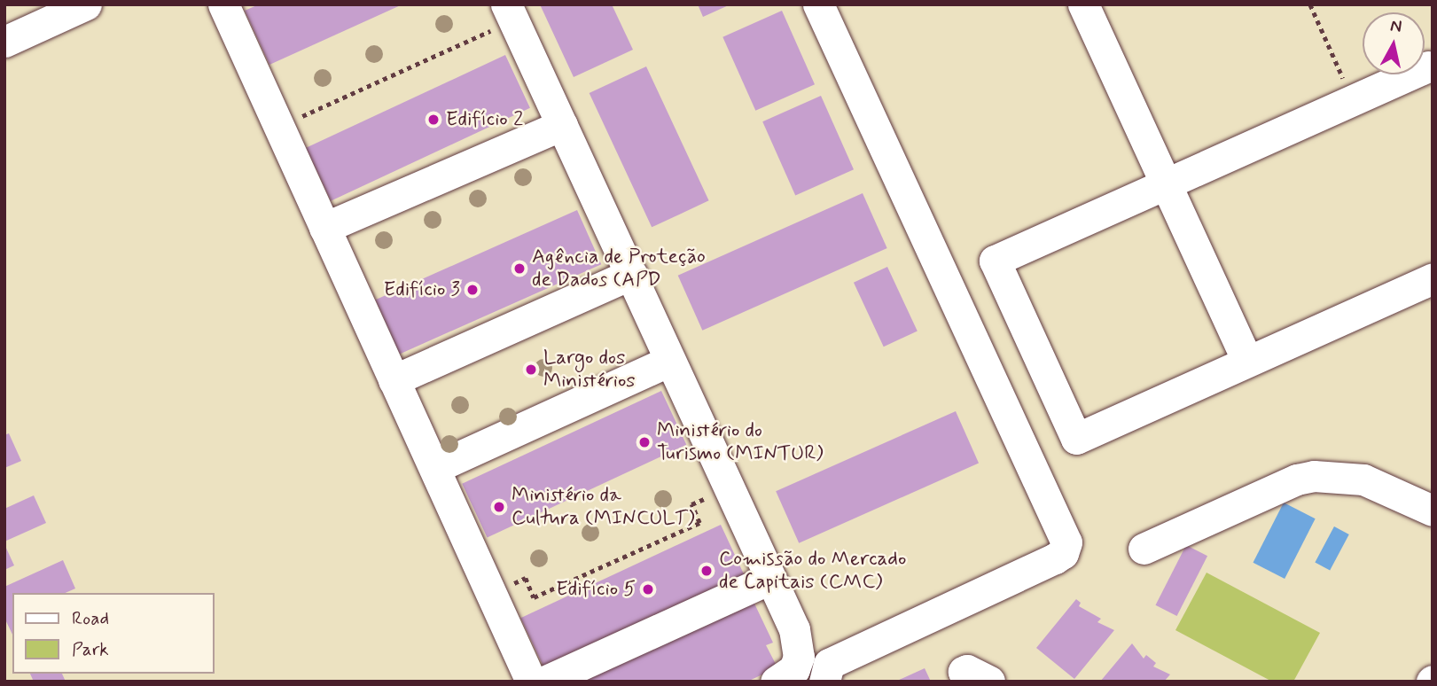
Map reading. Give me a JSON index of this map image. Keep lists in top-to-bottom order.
{
  "places": [
    "Edifício 2",
    "Agência de Proteção de Dados (APD",
    "Edifício 3",
    "Largo dos Ministérios",
    "Ministério do Turismo (MINTUR)",
    "Ministério da Cultura (MINCULT)",
    "Comissão do Mercado de Capitais (CMC)",
    "Edifício 5"
  ],
  "legend": ["Road", "Park"],
  "north": "top"
}
